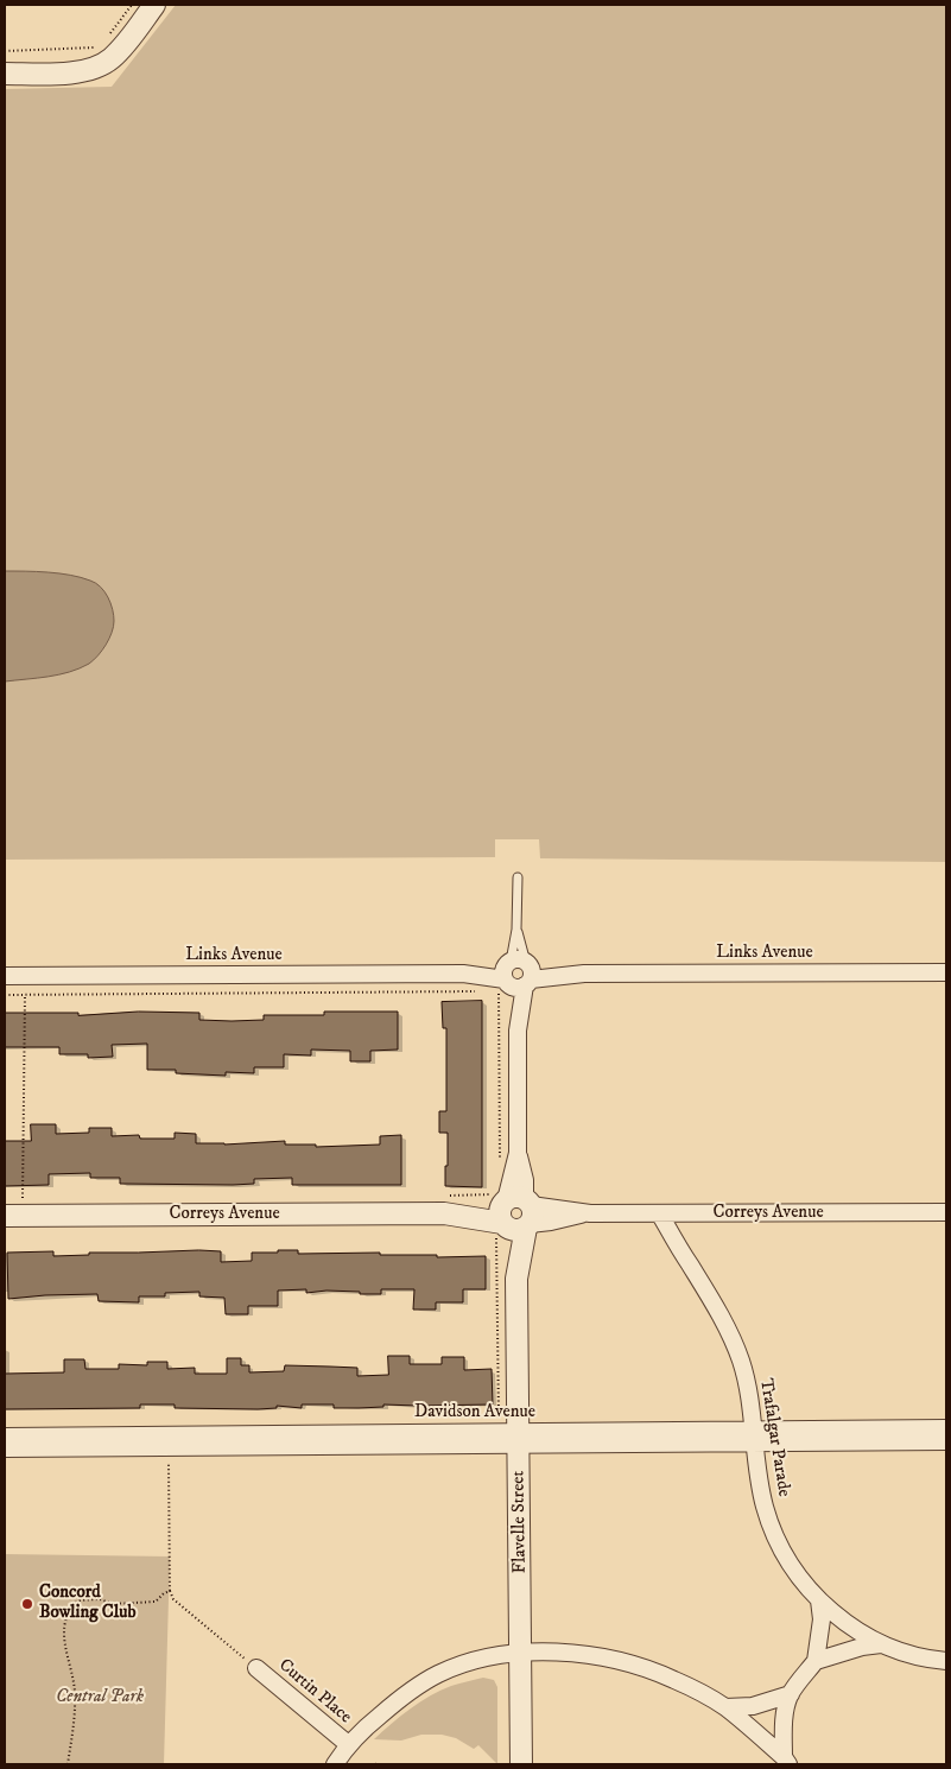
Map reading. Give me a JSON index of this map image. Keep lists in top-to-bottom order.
{
  "streets": {
    "street": [
      "Links Avenue",
      "Correys Avenue",
      "Davidson Avenue",
      "Trafalgar Parade",
      "Flavelle Street",
      "Curtin Place"
    ]
  },
  "crossings": [
    ["Links Avenue", "Flavelle Street"],
    ["Correys Avenue", "Trafalgar Parade"],
    ["Correys Avenue", "Flavelle Street"],
    ["Davidson Avenue", "Trafalgar Parade"],
    ["Davidson Avenue", "Flavelle Street"]
  ],
  "parks": ["Central Park"],
  "places": ["Concord Bowling Club"]
}
